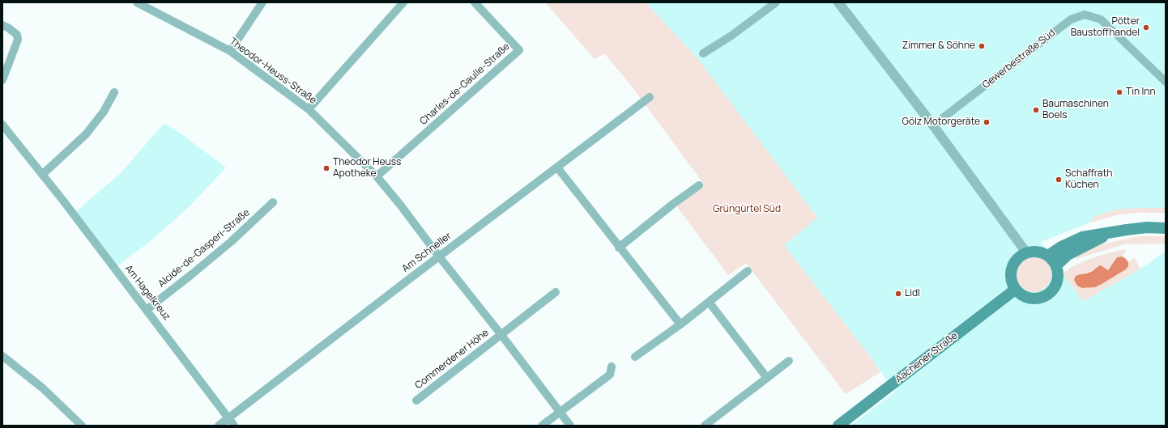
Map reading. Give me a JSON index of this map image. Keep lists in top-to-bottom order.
{
  "streets": {
    "main road": ["Aachener Straße"],
    "street": [
      "Gewerbestraße Süd",
      "Theodor-Heuss-Straße",
      "Charles-de-Gaulle-Straße",
      "Alcide-de-Gasperi-Straße",
      "Am Schneller",
      "Am Hagelkreuz",
      "Commerdener Höhe"
    ]
  },
  "crossings": [
    ["Theodor-Heuss-Straße", "Charles-de-Gaulle-Straße"],
    ["Theodor-Heuss-Straße", "Am Schneller"],
    ["Theodor-Heuss-Straße", "Commerdener Höhe"],
    ["Alcide-de-Gasperi-Straße", "Am Hagelkreuz"],
    ["Am Schneller", "Am Hagelkreuz"],
    ["Am Schneller", "Commerdener Höhe"]
  ],
  "parks": ["Grüngürtel Süd"],
  "places": [
    "Pötter Baustoffhandel",
    "Zimmer & Söhne",
    "Tin Inn",
    "Baumaschinen Boels",
    "Gölz Motorgeräte",
    "Theodor Heuss Apotheke",
    "Schaffrath Küchen",
    "Lidl"
  ]
}
